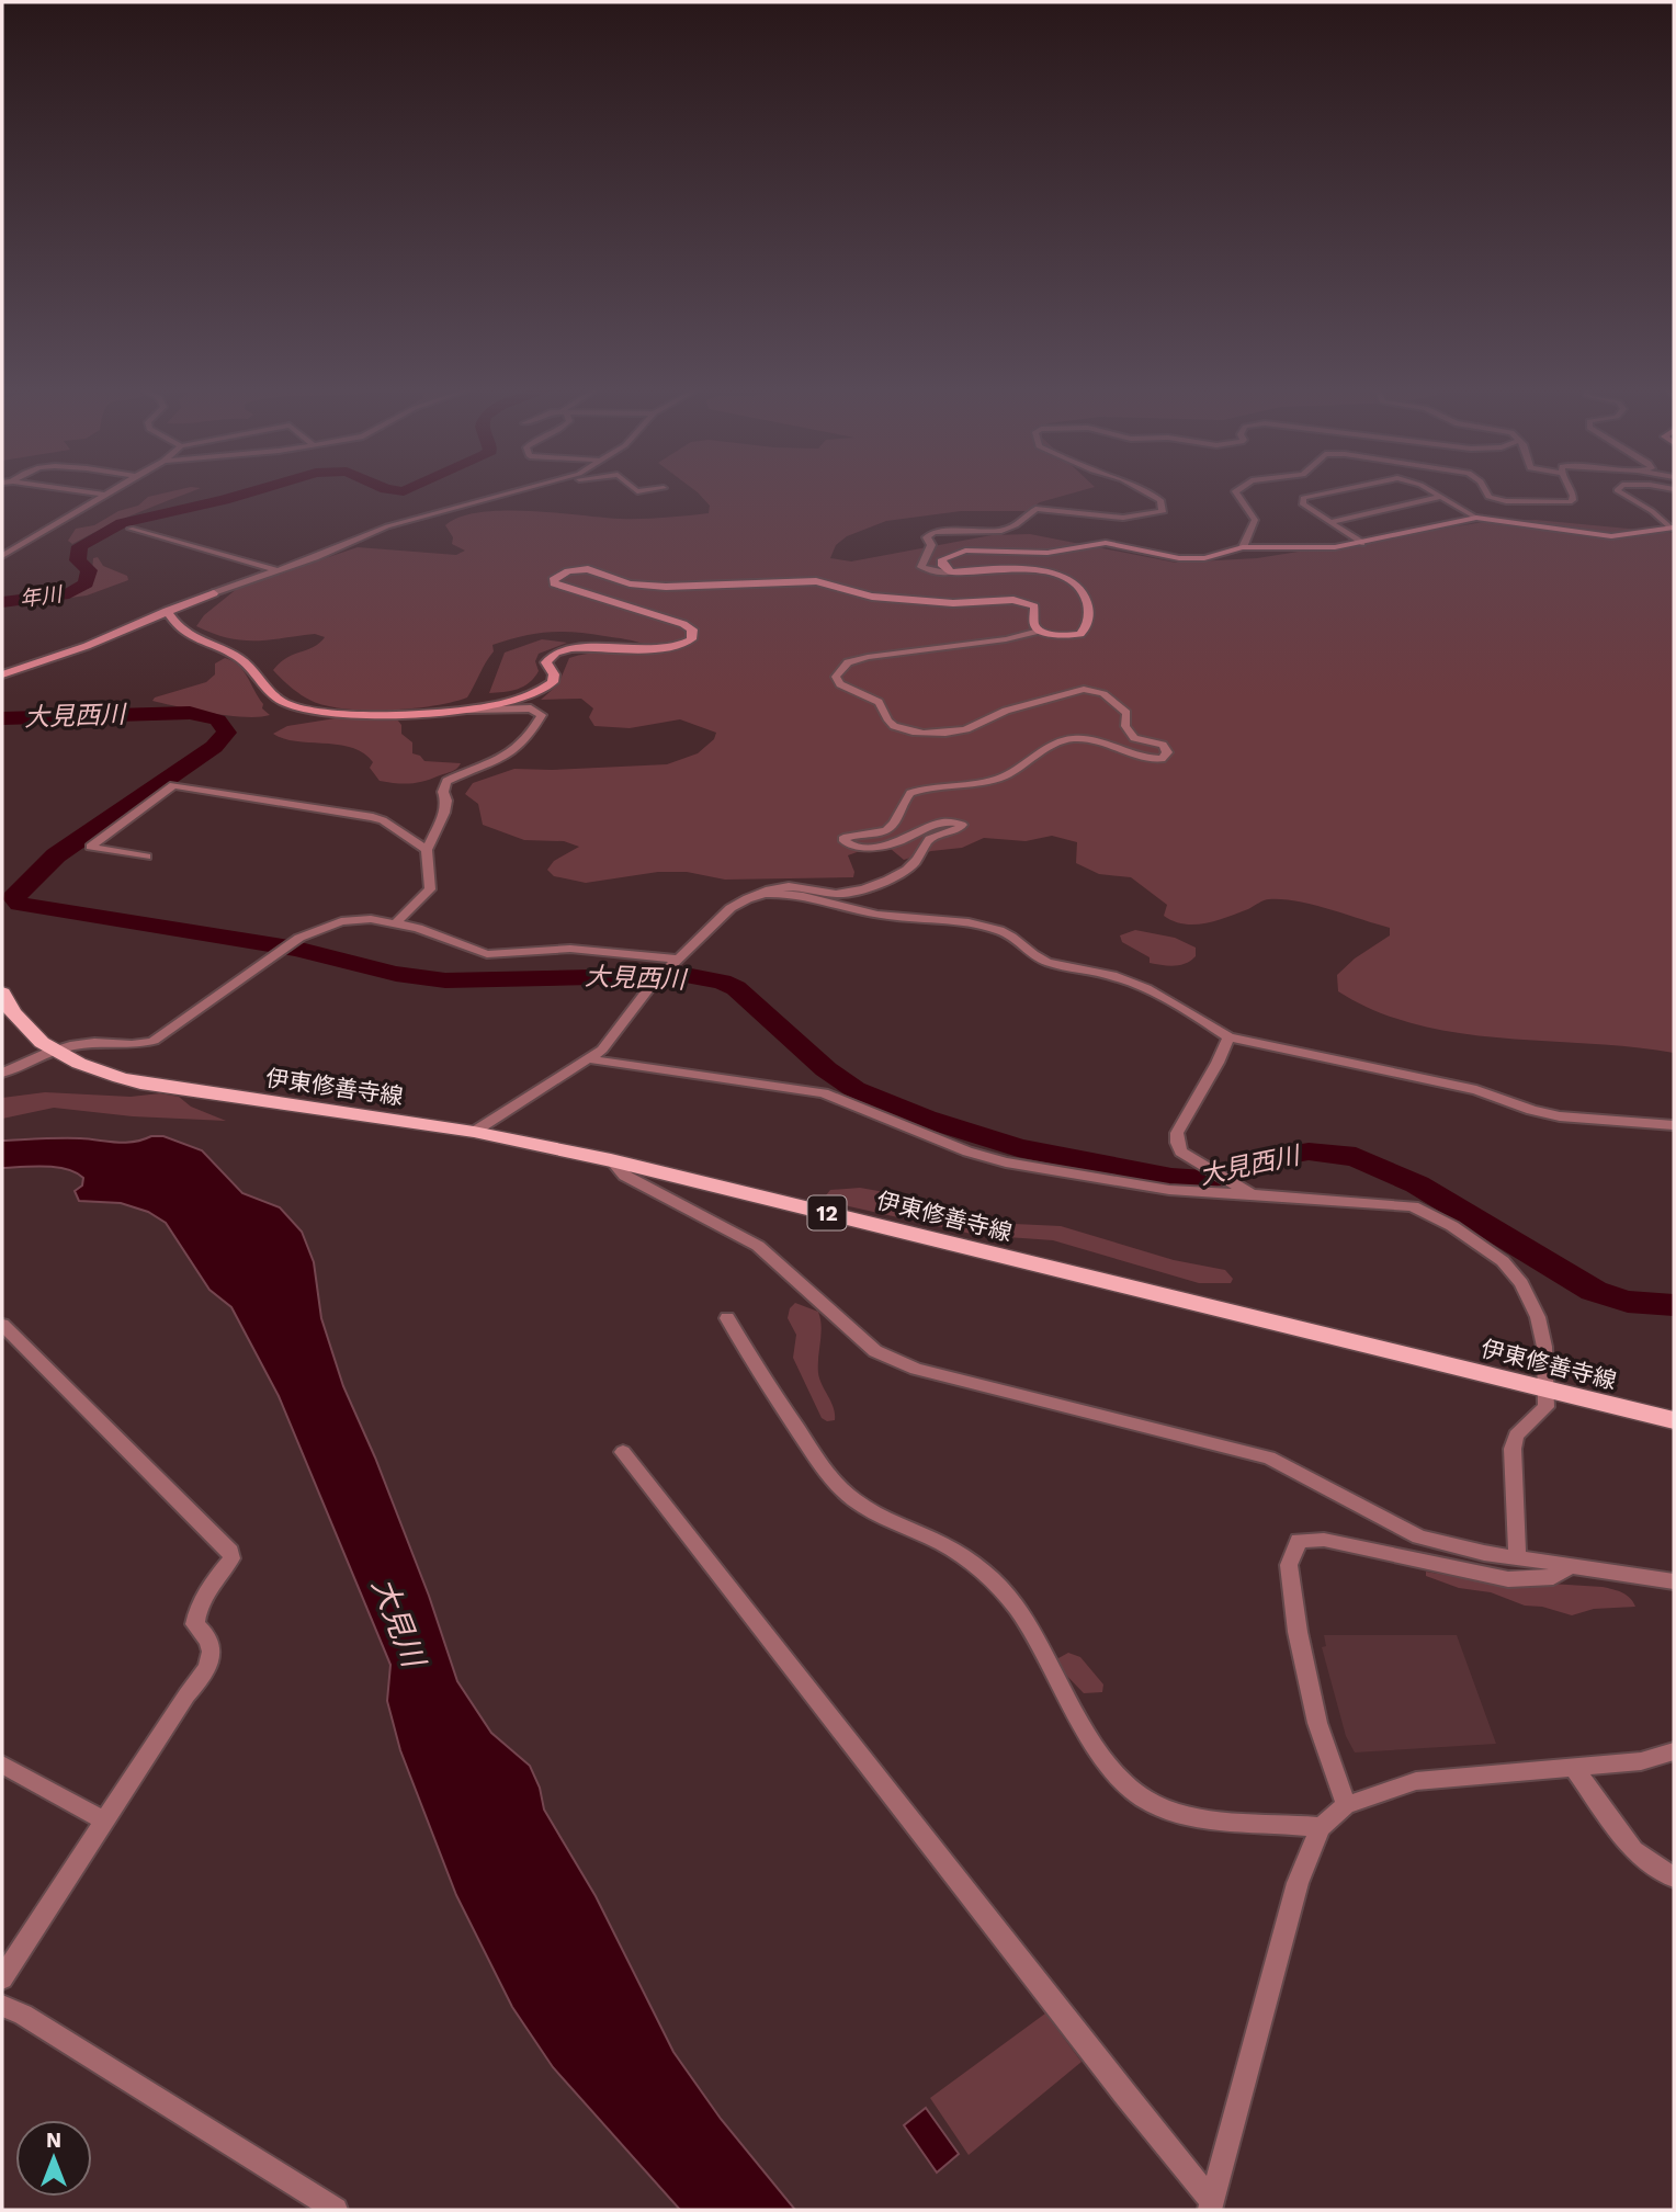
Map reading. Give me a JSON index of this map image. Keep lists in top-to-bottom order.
{
  "streets": {
    "main road": ["伊東修善寺線", "12"]
  },
  "water": ["年川", "大見西川", "大見川"],
  "north": "top"
}
